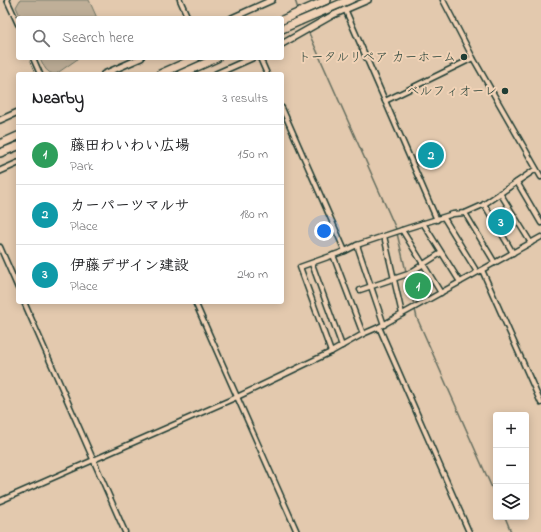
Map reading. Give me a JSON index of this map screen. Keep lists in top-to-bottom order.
{
  "places": ["トータルリペア カーホーム", "ベルフィオーレ"],
  "page": {
    "search": "Search here",
    "heading": ["Nearby", "3 results"],
    "list": [
      {
        "mark": "1",
        "name": "藤田わいわい広場",
        "note": "Park",
        "value": "150 m"
      },
      {
        "mark": "2",
        "name": "カーパーツマルサ",
        "note": "Place",
        "value": "180 m"
      },
      {
        "mark": "3",
        "name": "伊藤デザイン建設",
        "note": "Place",
        "value": "240 m"
      }
    ],
    "pins": ["2", "3", "1"],
    "map_buttons": ["+", "−"]
  }
}
